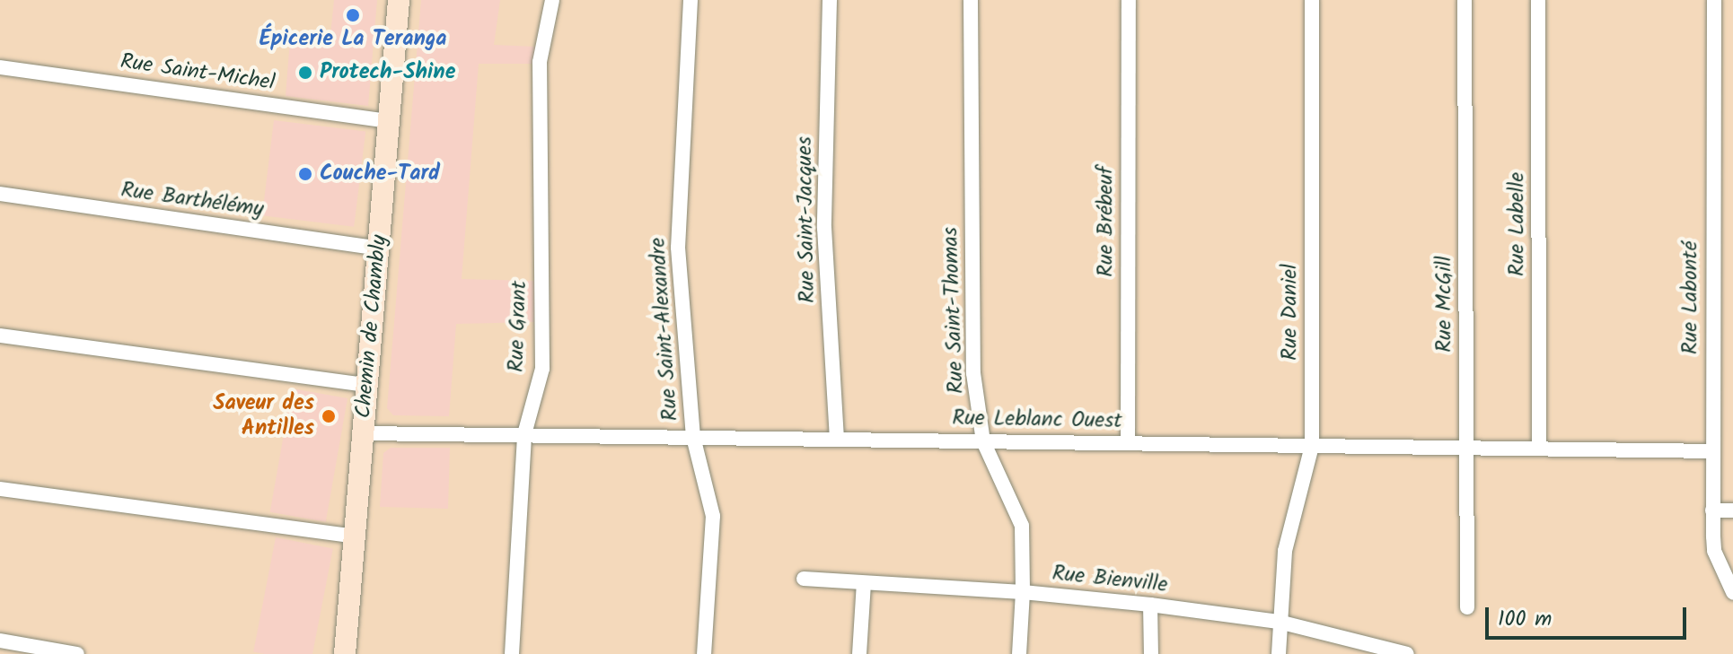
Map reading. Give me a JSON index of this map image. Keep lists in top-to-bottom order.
{
  "streets": {
    "main road": ["Chemin de Chambly"],
    "street": [
      "Rue Saint-Michel",
      "Rue Barthélémy",
      "Rue Saint-Jacques",
      "Rue Brébeuf",
      "Rue Labelle",
      "Rue Labonté",
      "Rue McGill",
      "Rue Saint-Thomas",
      "Rue Daniel",
      "Rue Grant",
      "Rue Saint-Alexandre",
      "Rue Leblanc Ouest",
      "Rue Bienville"
    ]
  },
  "crossings": [
    ["Rue Saint-Michel", "Chemin de Chambly"],
    ["Rue Barthélémy", "Chemin de Chambly"],
    ["Rue Saint-Jacques", "Rue Leblanc Ouest"],
    ["Rue Brébeuf", "Rue Leblanc Ouest"],
    ["Rue Labelle", "Rue Leblanc Ouest"],
    ["Rue Labonté", "Rue Leblanc Ouest"],
    ["Rue McGill", "Rue Leblanc Ouest"],
    ["Rue Saint-Thomas", "Rue Leblanc Ouest"],
    ["Rue Saint-Thomas", "Rue Bienville"],
    ["Rue Daniel", "Rue Leblanc Ouest"],
    ["Rue Daniel", "Rue Bienville"],
    ["Chemin de Chambly", "Rue Leblanc Ouest"],
    ["Rue Grant", "Rue Leblanc Ouest"],
    ["Rue Saint-Alexandre", "Rue Leblanc Ouest"]
  ],
  "places": [
    "Épicerie La Teranga",
    "Protech-Shine",
    "Couche-Tard",
    "Saveur des Antilles"
  ],
  "scale_bar": "100 m"
}
